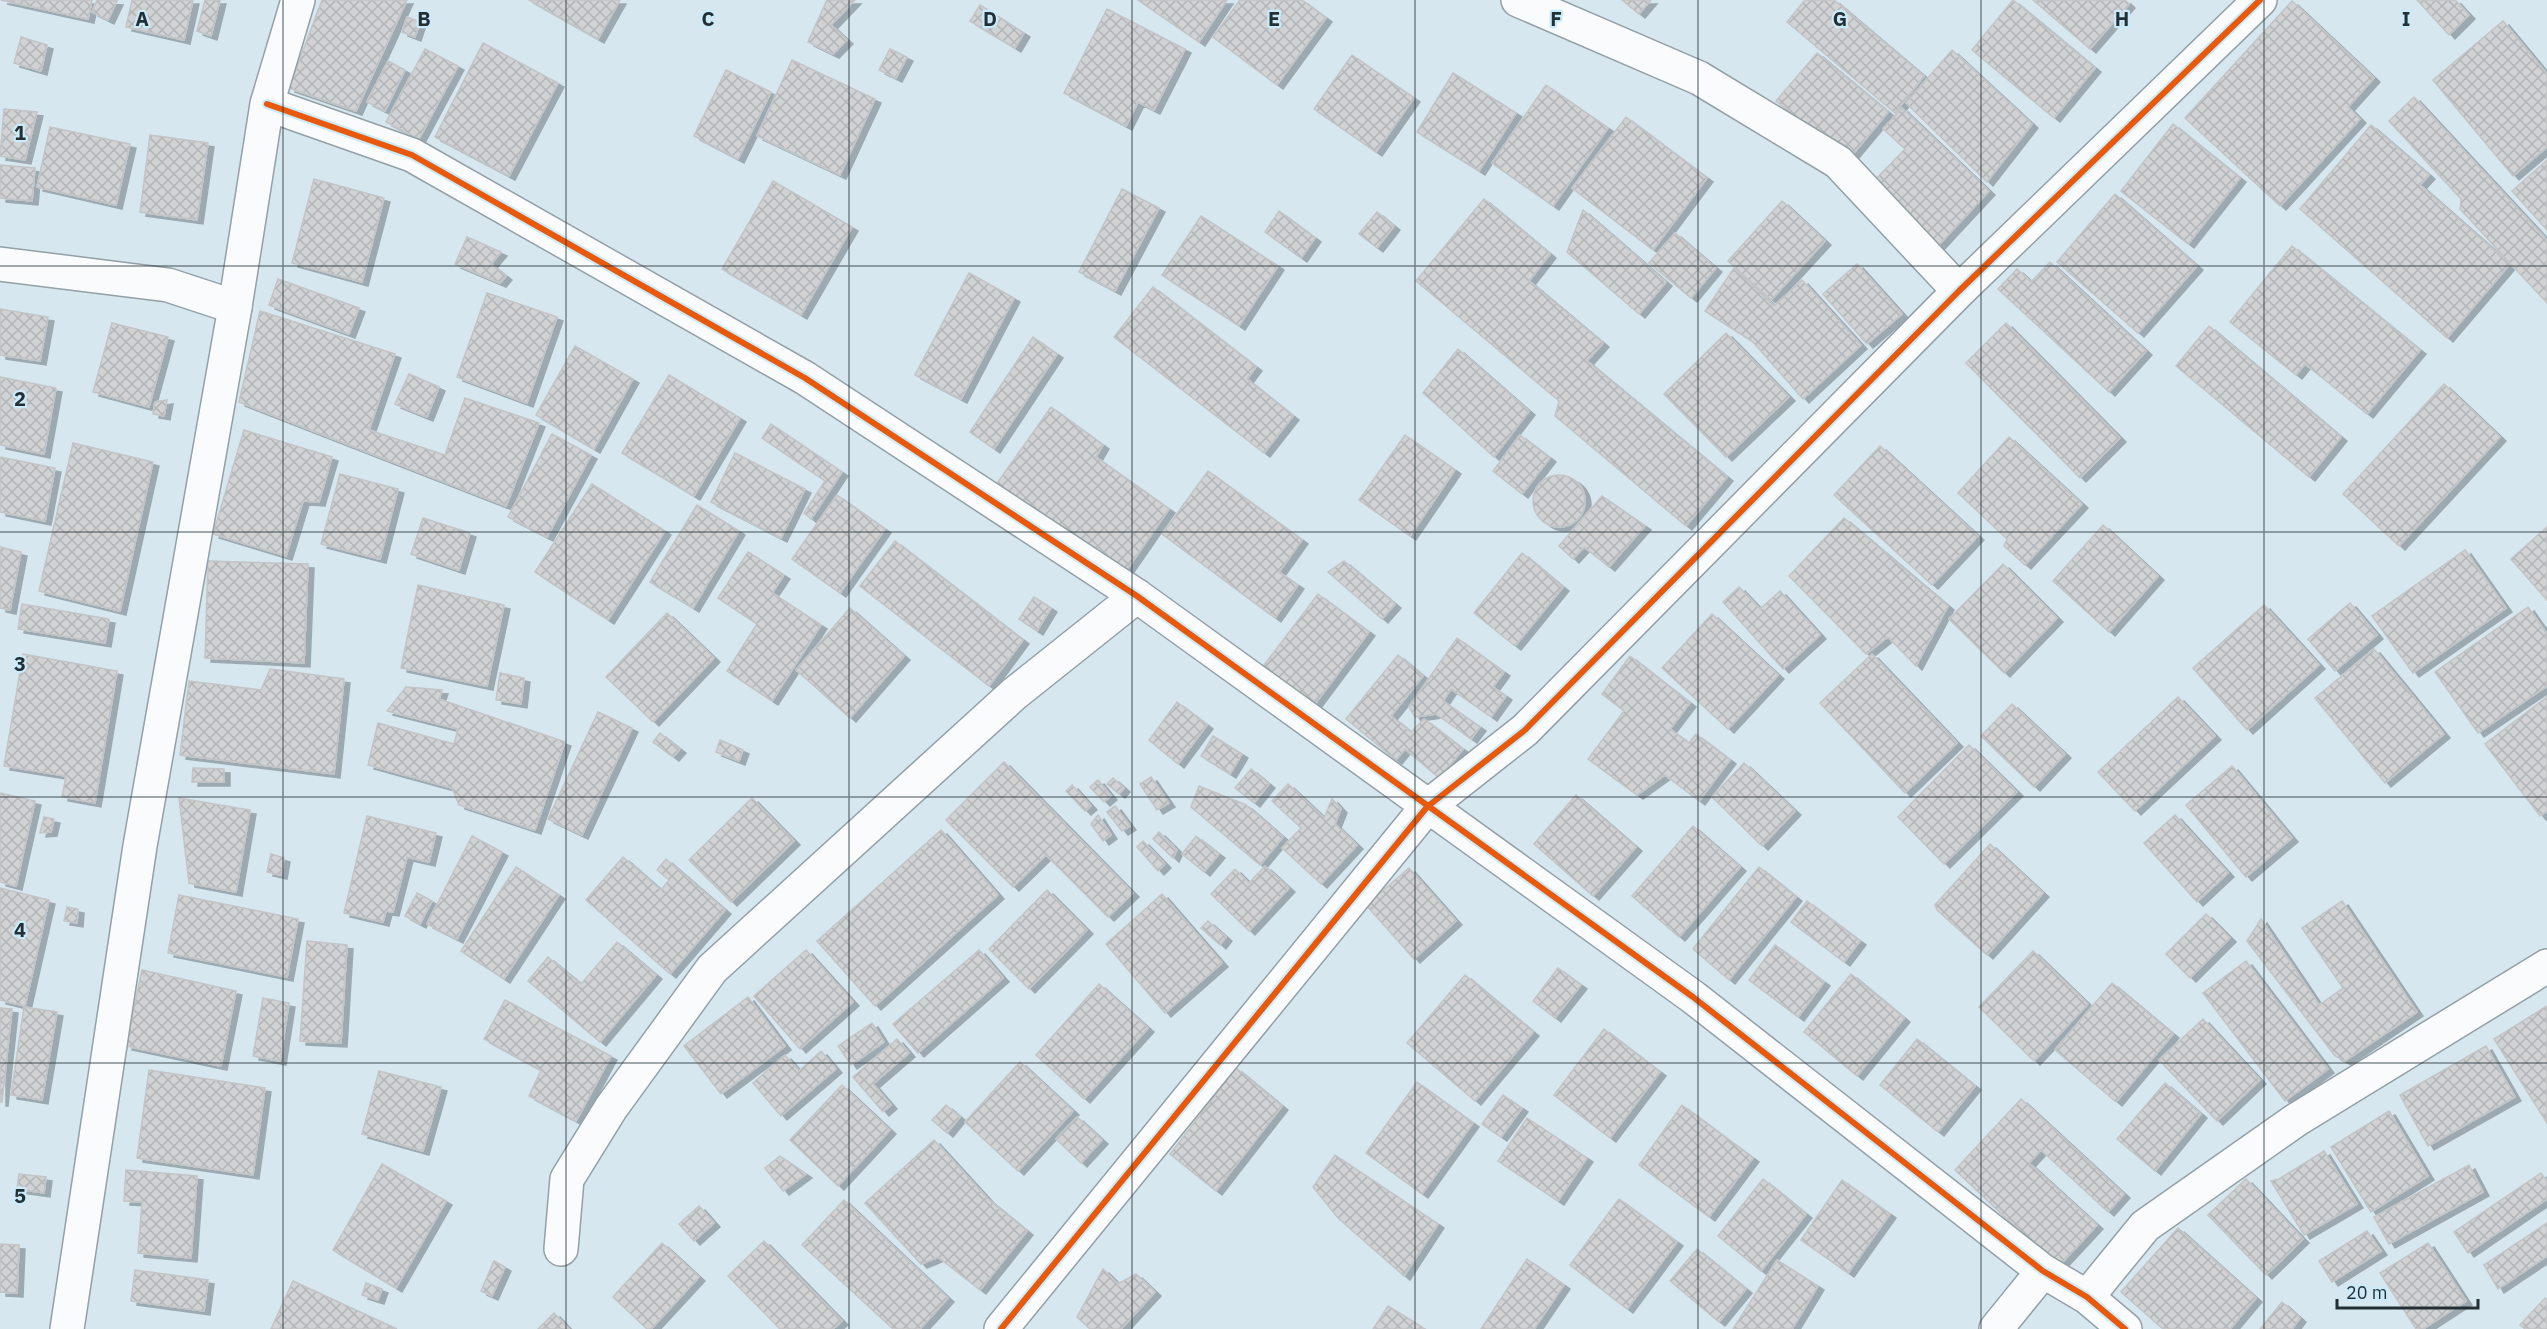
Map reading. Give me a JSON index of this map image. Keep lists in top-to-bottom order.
{
  "scale_bar": "20 m",
  "grid": {
    "columns": [
      "A",
      "B",
      "C",
      "D",
      "E",
      "F",
      "G",
      "H",
      "I"
    ],
    "rows": [
      "1",
      "2",
      "3",
      "4",
      "5"
    ]
  }
}
